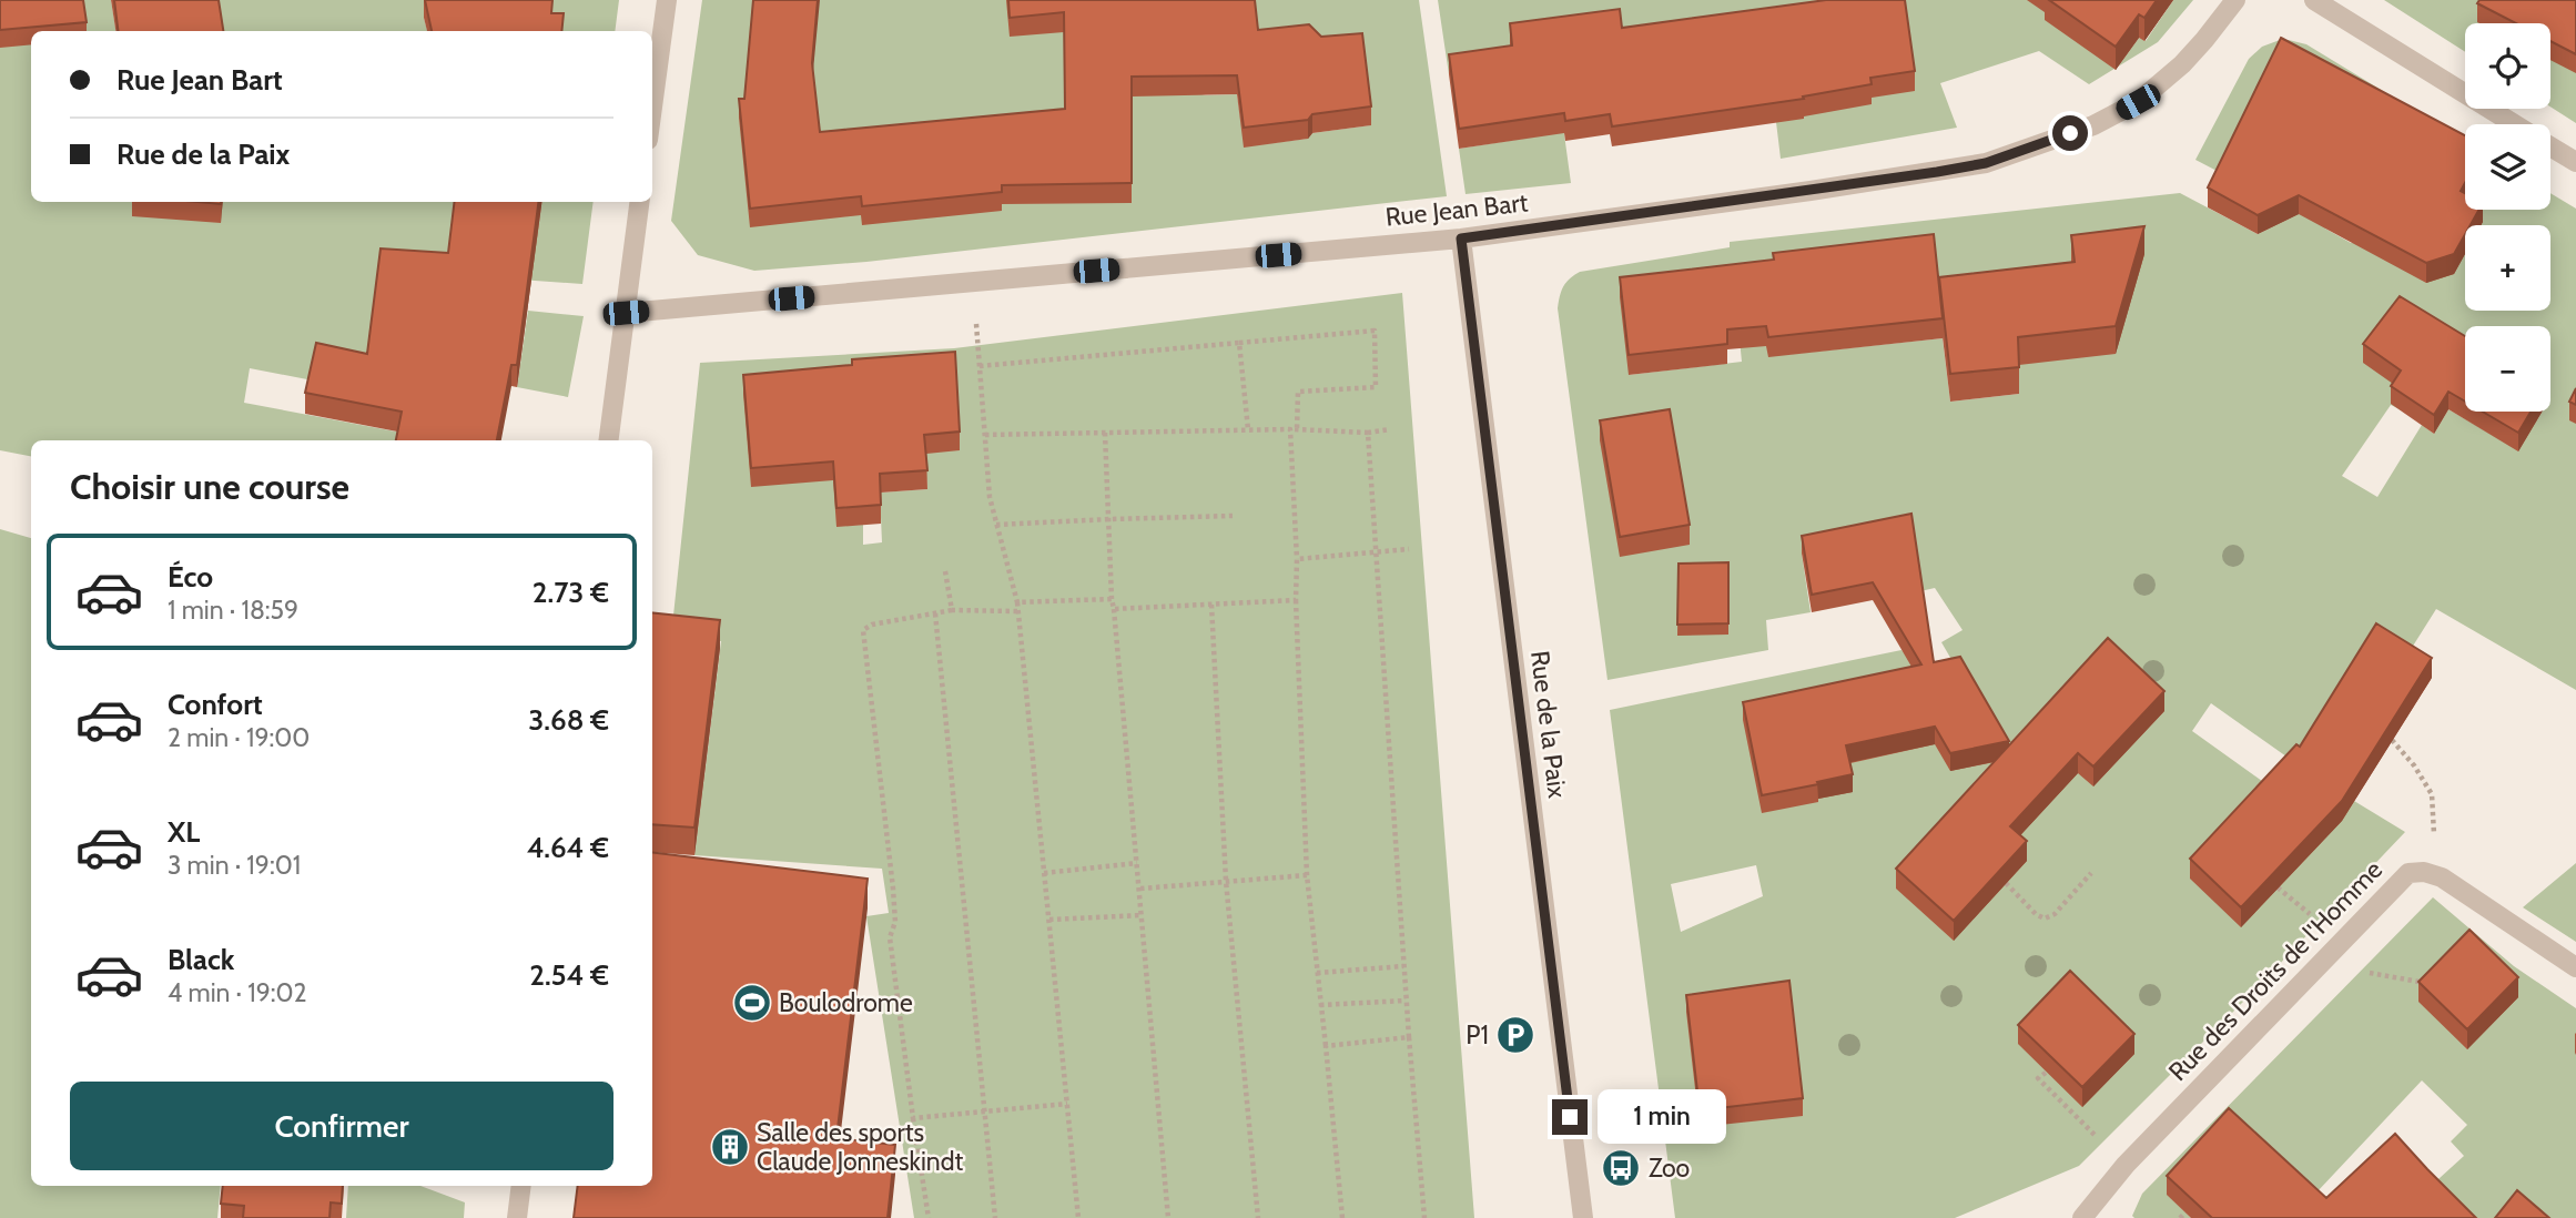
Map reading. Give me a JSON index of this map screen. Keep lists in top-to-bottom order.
{
  "streets": {
    "street": ["Rue Jean Bart", "Rue de la Paix", "Rue des Droits de l'Homme"]
  },
  "crossings": [
    ["Rue Jean Bart", "Rue de la Paix"]
  ],
  "places": {
    "sports": ["Boulodrome"],
    "parking": ["P1"],
    "building": ["Salle des sports Claude Jonneskindt"],
    "bus stop": ["Zoo"]
  },
  "page": {
    "map_buttons": ["+", "−"],
    "banner": ["Rue Jean Bart", "Rue de la Paix"],
    "heading": "Choisir une course",
    "list": [
      {
        "name": "Éco",
        "note": "1 min · 18:59",
        "value": "2.73 €"
      },
      {
        "name": "Confort",
        "note": "2 min · 19:00",
        "value": "3.68 €"
      },
      {
        "name": "XL",
        "note": "3 min · 19:01",
        "value": "4.64 €"
      },
      {
        "name": "Black",
        "note": "4 min · 19:02",
        "value": "2.54 €"
      }
    ],
    "buttons": "Confirmer",
    "bubble": "1 min"
  }
}
